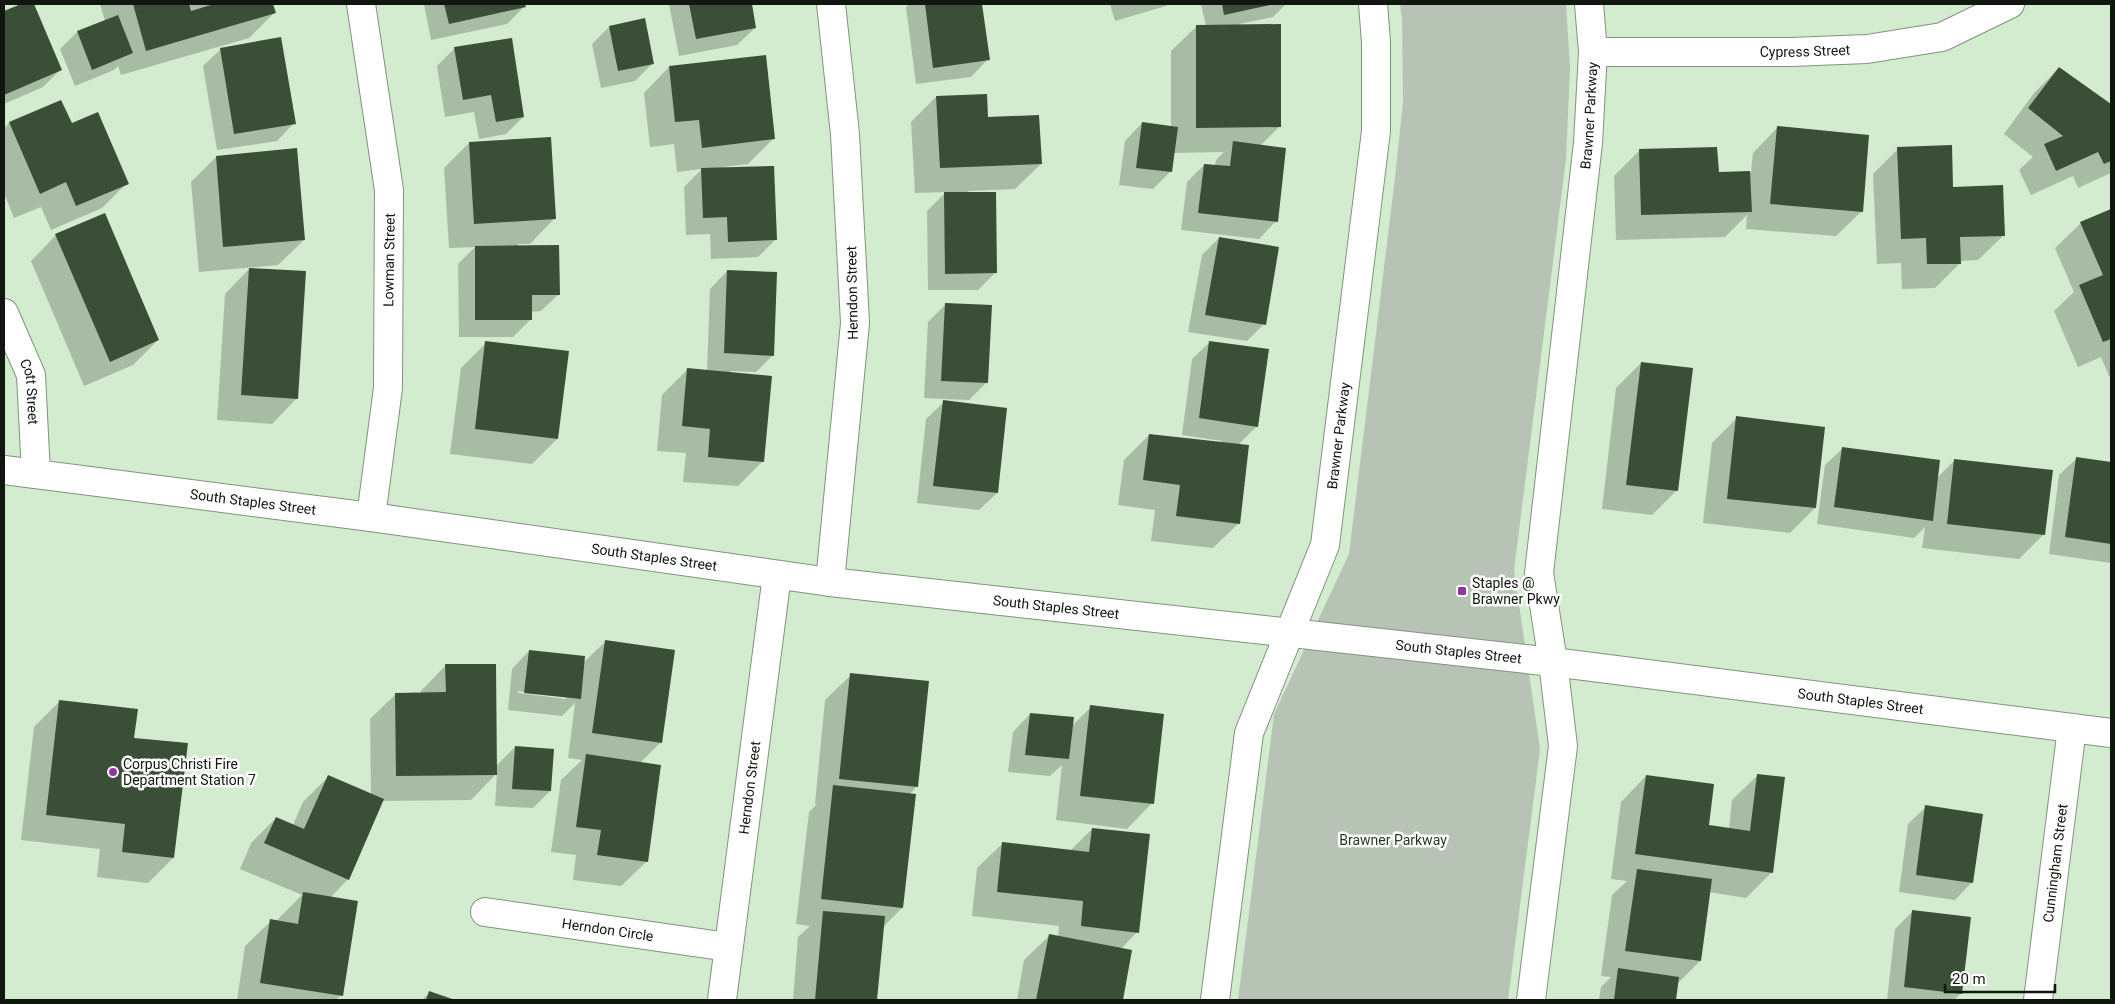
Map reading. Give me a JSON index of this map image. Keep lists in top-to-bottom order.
{
  "streets": {
    "street": [
      "Cypress Street",
      "Brawner Parkway",
      "Lowman Street",
      "Herndon Street",
      "Cott Street",
      "South Staples Street",
      "Cunningham Street",
      "Herndon Circle"
    ]
  },
  "crossings": [
    ["Cypress Street", "Brawner Parkway"],
    ["Brawner Parkway", "South Staples Street"],
    ["Lowman Street", "South Staples Street"],
    ["Herndon Street", "South Staples Street"],
    ["Herndon Street", "Herndon Circle"],
    ["Cott Street", "South Staples Street"],
    ["South Staples Street", "Cunningham Street"]
  ],
  "parks": ["Brawner Parkway"],
  "places": {
    "transit": ["Staples @ Brawner Pkwy"],
    "other": ["Corpus Christi Fire Department Station 7"]
  },
  "scale_bar": "20 m"
}
